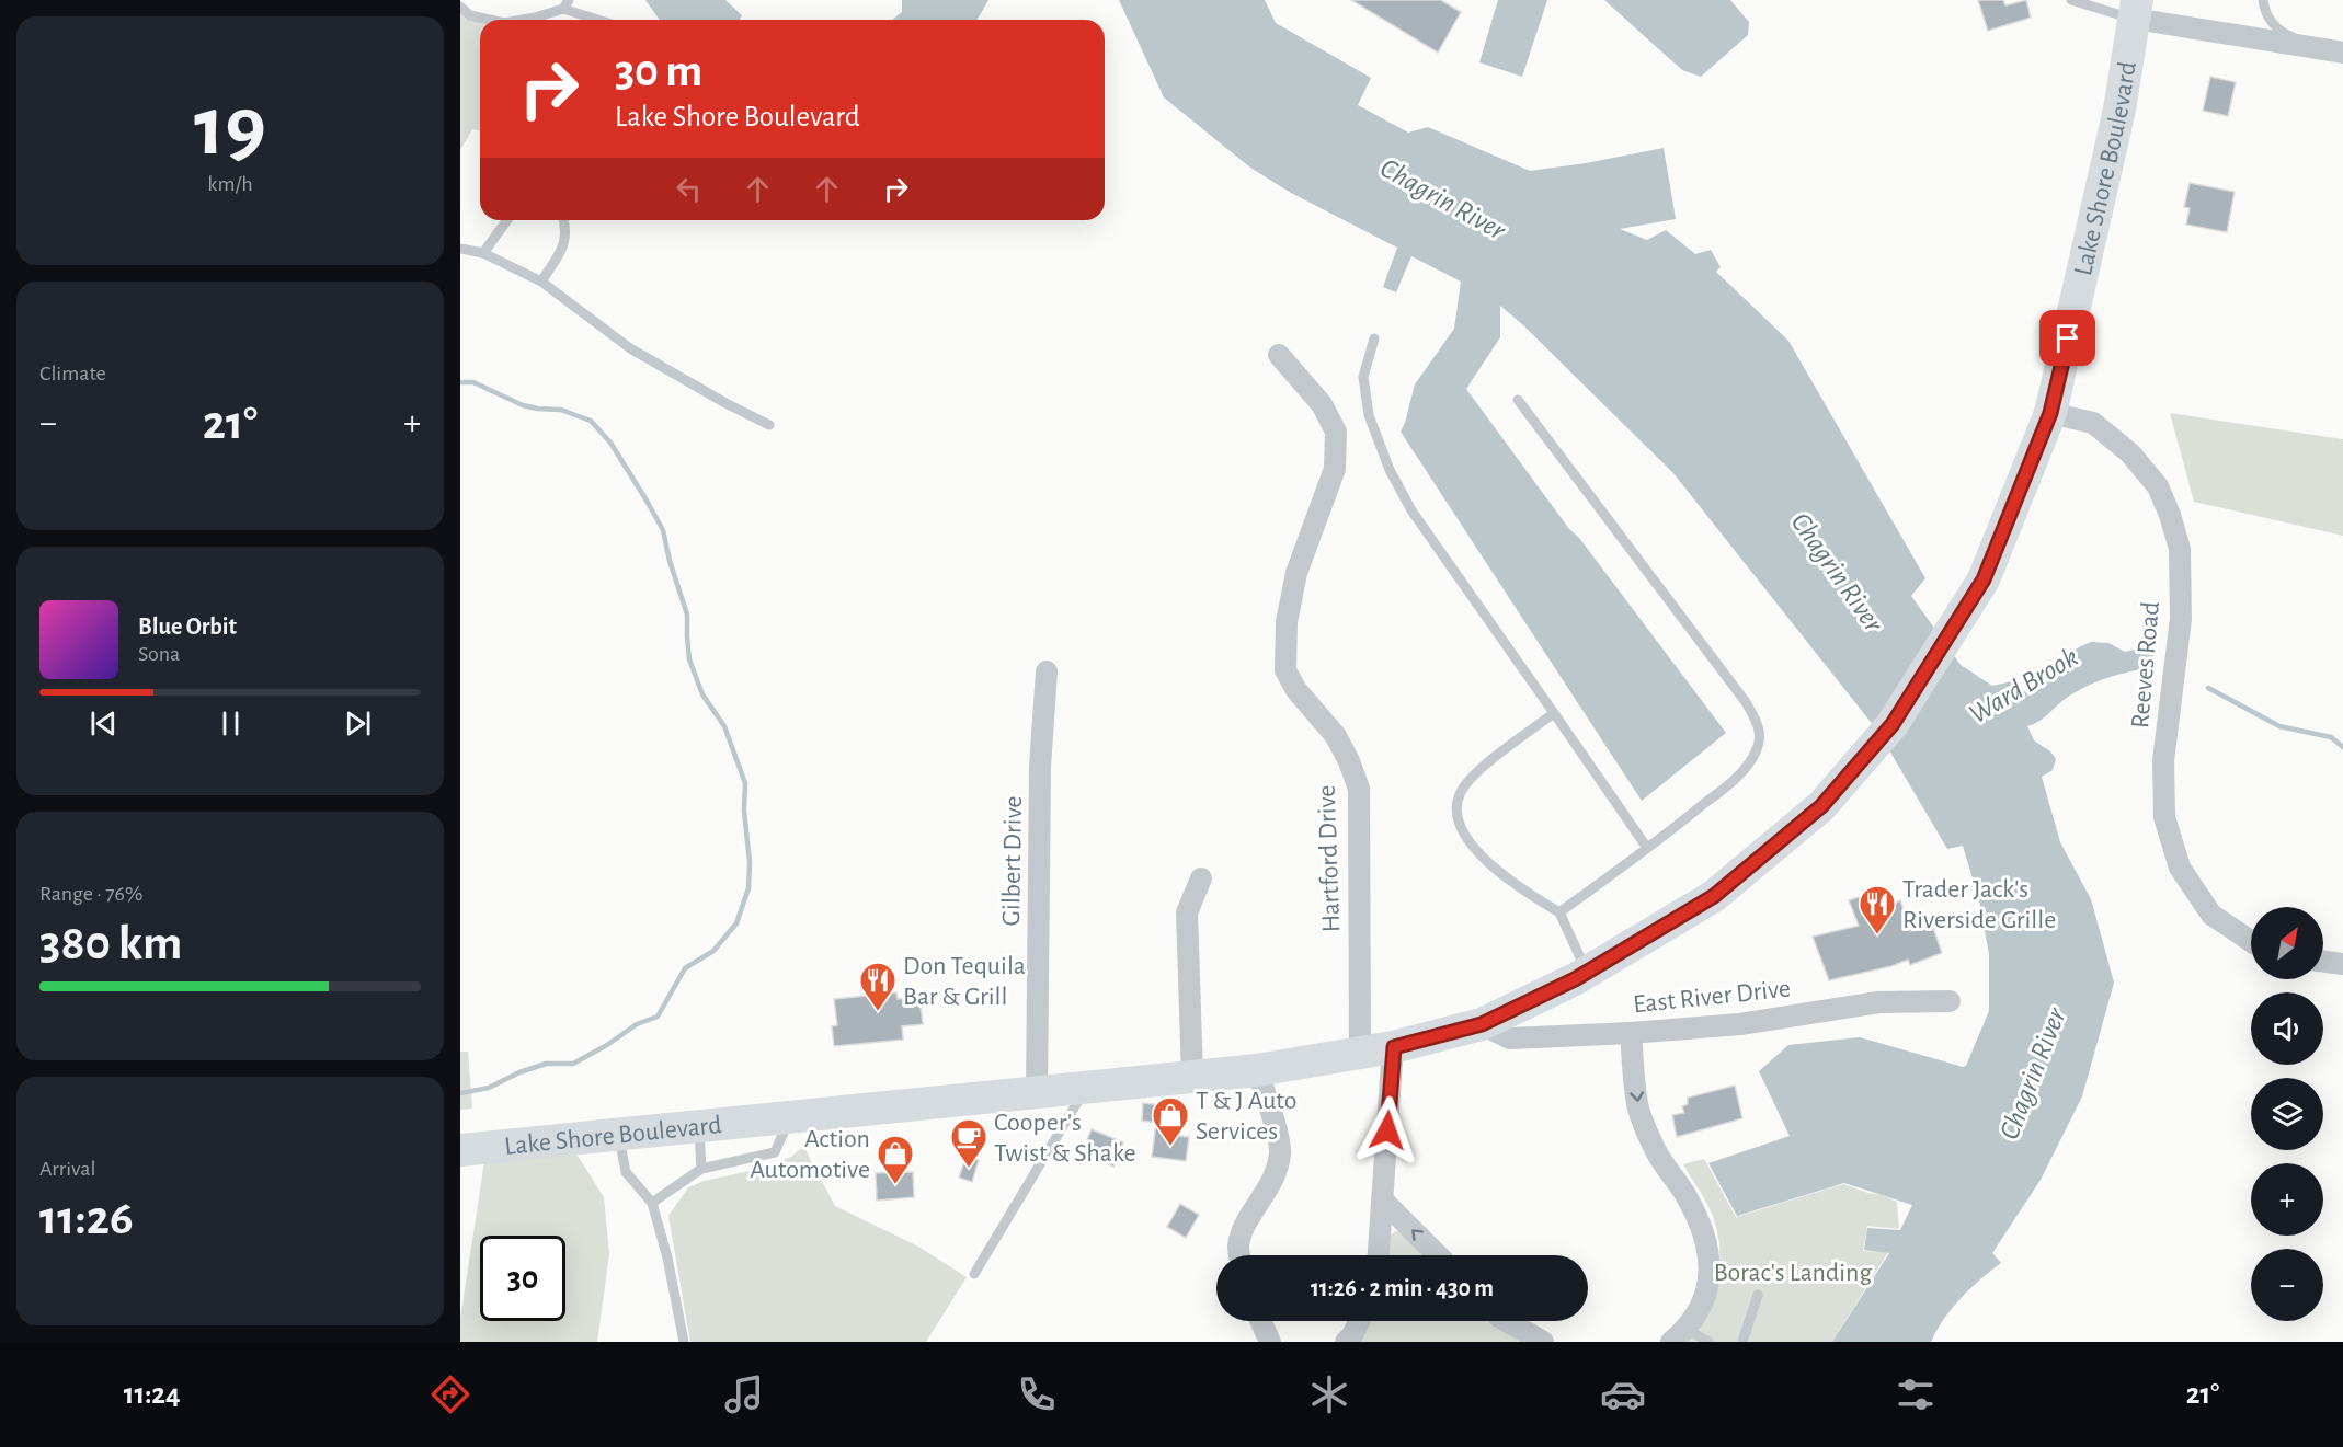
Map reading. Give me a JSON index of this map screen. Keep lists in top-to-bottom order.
{
  "streets": {
    "main road": ["Lake Shore Boulevard"],
    "street": [
      "Reeves Road",
      "Hartford Drive",
      "Gilbert Drive",
      "East River Drive"
    ]
  },
  "crossings": [
    ["Lake Shore Boulevard", "Reeves Road"],
    ["Lake Shore Boulevard", "Hartford Drive"],
    ["Lake Shore Boulevard", "Gilbert Drive"],
    ["Lake Shore Boulevard", "East River Drive"]
  ],
  "water": ["Chagrin River", "Ward Brook"],
  "parks": ["Borac's Landing"],
  "places": {
    "restaurant": ["Trader Jack's Riverside Grille", "Don Tequila Bar & Grill"],
    "shop": ["T & J Auto Services", "Action Automotive"],
    "cafe": ["Cooper's Twist & Shake"]
  },
  "north": "top right",
  "page": {
    "tile": [
      ["19", "km/h"],
      "Climate",
      ["Range · 76%", "380 km"],
      ["Arrival", "11:26"]
    ],
    "turn": ["30 m", "Lake Shore Boulevard"],
    "heat": ["−", "21°", "+"],
    "song": ["Blue Orbit", "Sona"],
    "map_buttons": ["+", "−"],
    "limit": "30",
    "trip": "11:26 · 2 min · 430 m",
    "tabs": ["11:24", "21°"]
  }
}
